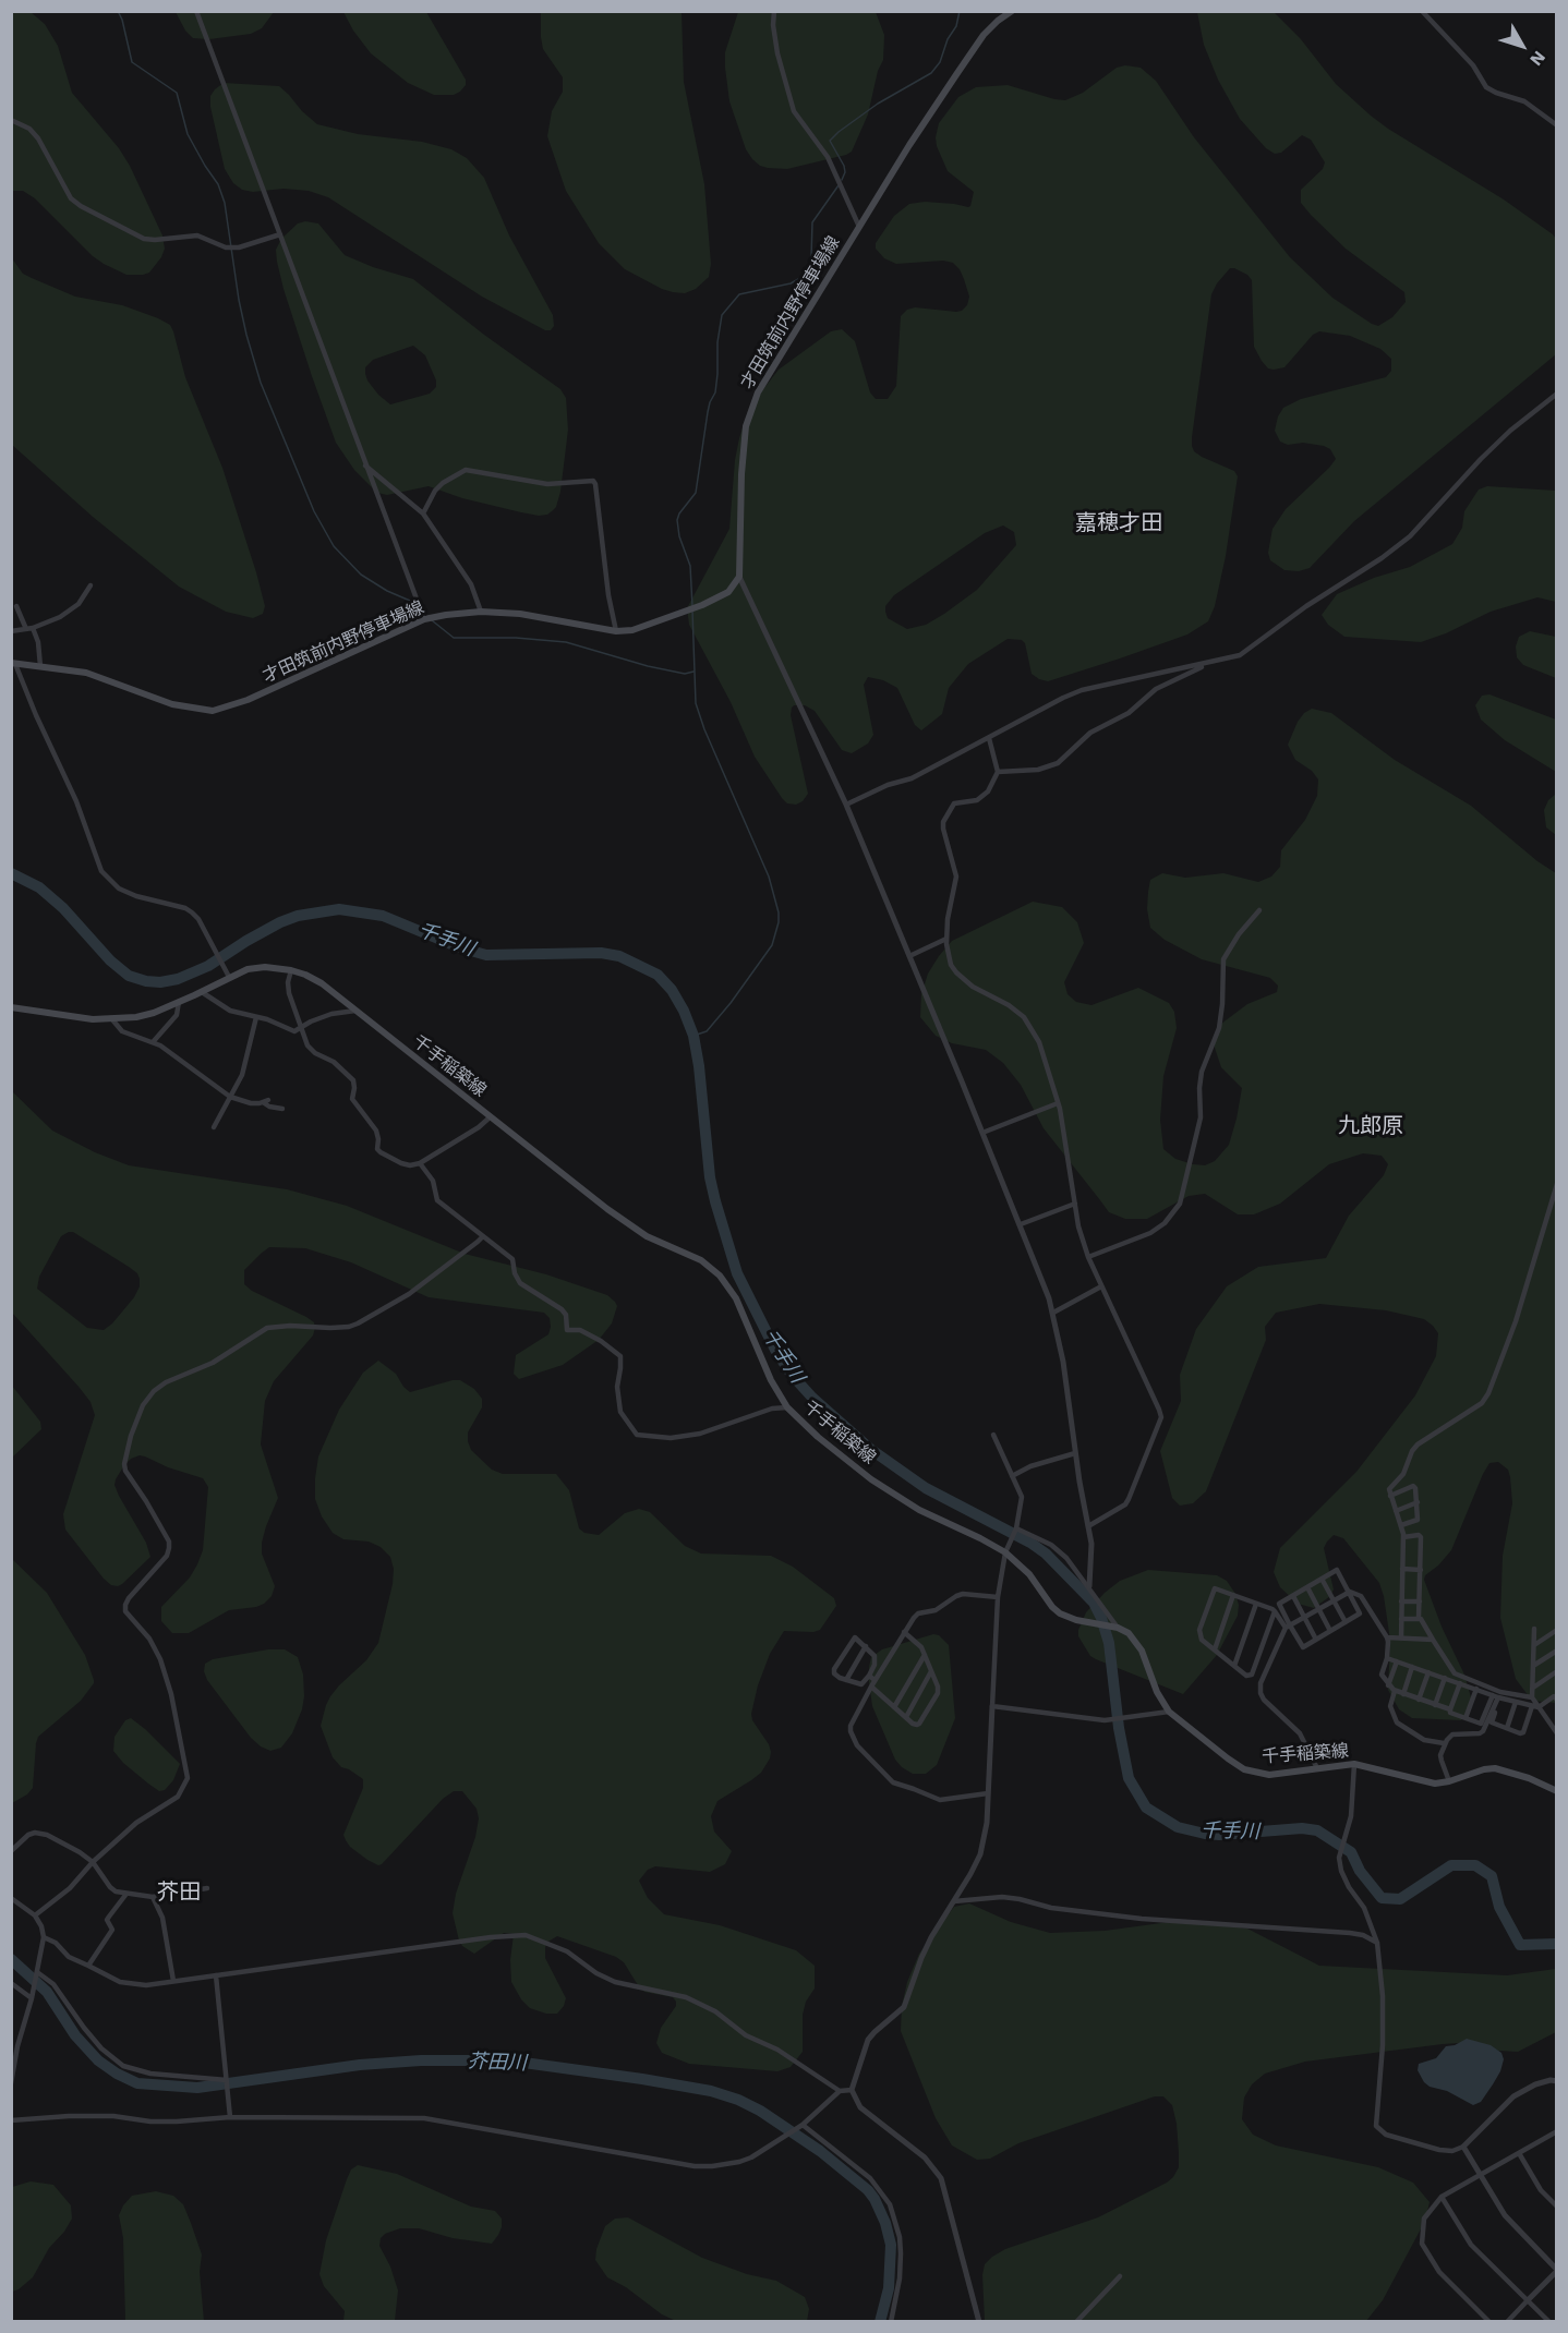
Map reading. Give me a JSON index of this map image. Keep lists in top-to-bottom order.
{
  "streets": {
    "main road": ["才田筑前内野停車場線", "千手稲築線"]
  },
  "districts": ["嘉穂才田", "九郎原", "芥田"],
  "water": ["千手川", "芥田川"],
  "north": "bottom right"
}
